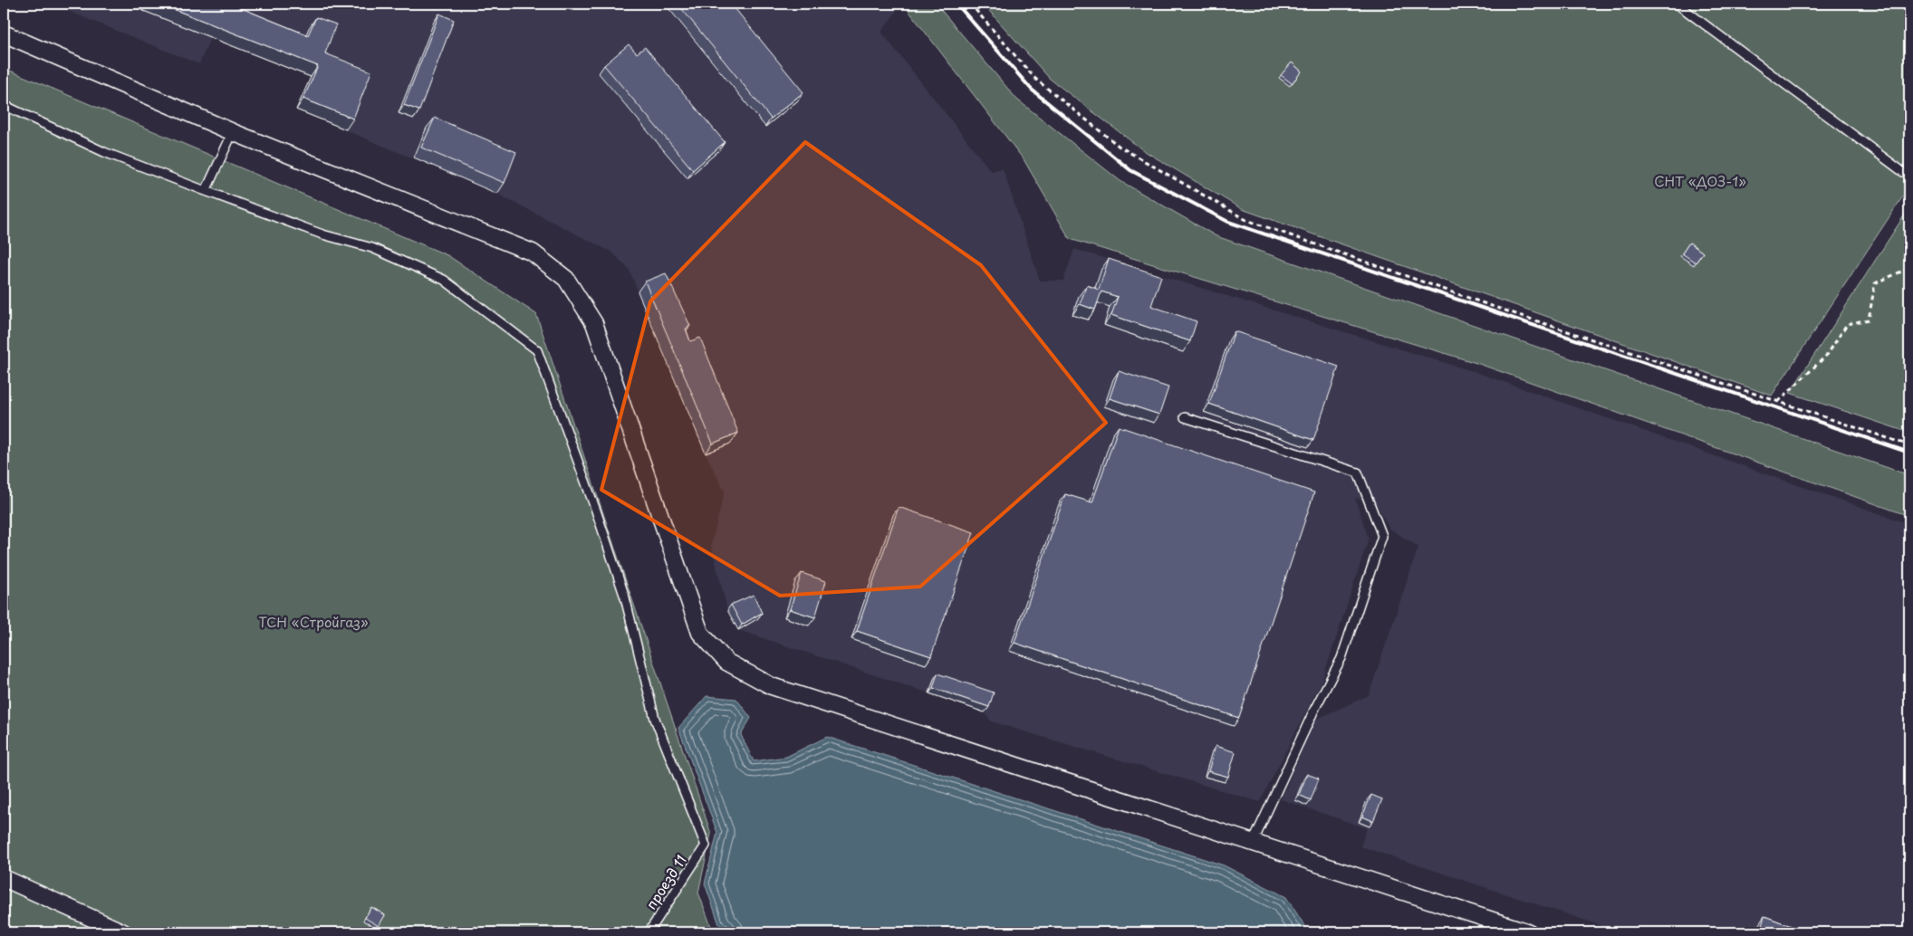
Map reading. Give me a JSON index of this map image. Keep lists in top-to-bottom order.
{
  "streets": {
    "lane": ["проезд 11"]
  },
  "parks": ["СНТ «ДОЗ-1»", "ТСН «Стройгаз»"]
}
